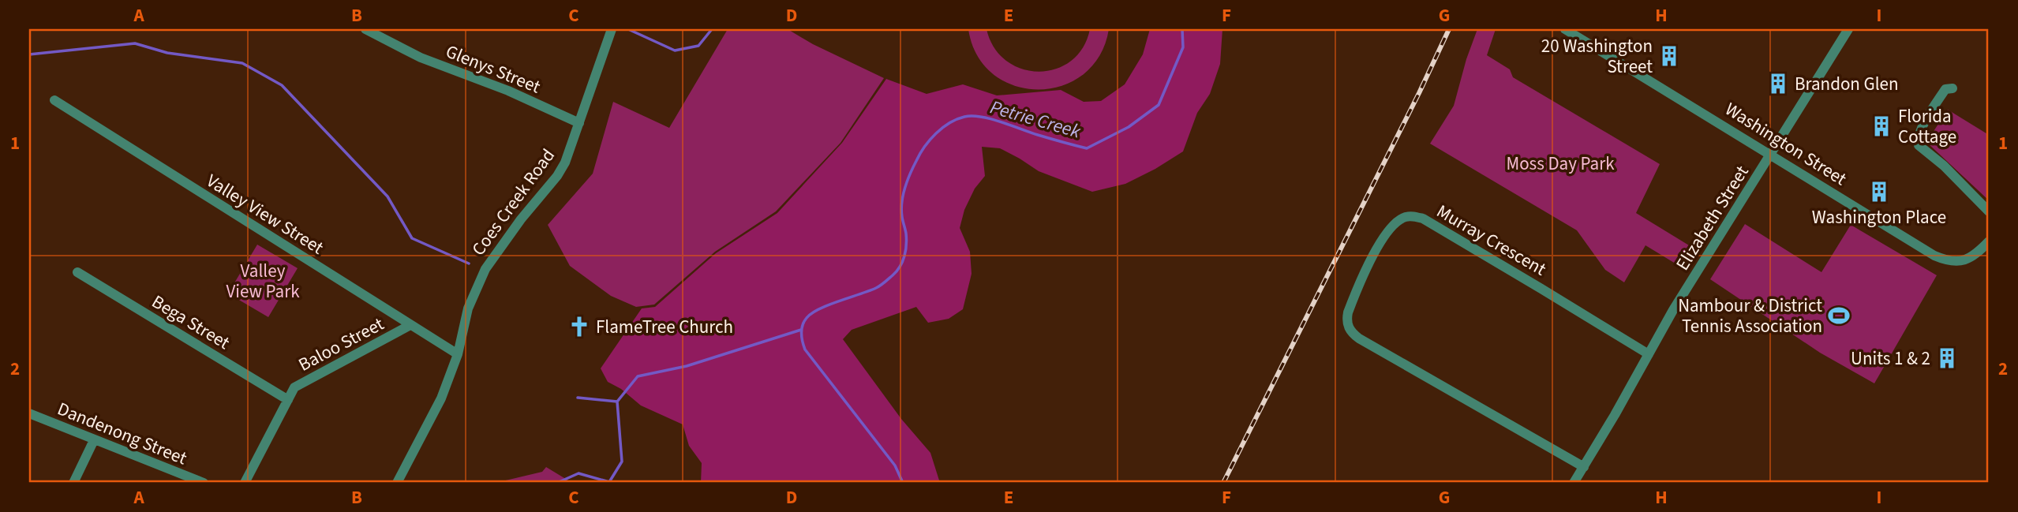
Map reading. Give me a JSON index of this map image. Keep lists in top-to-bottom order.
{
  "streets": {
    "street": [
      "Glenys Street",
      "Washington Street",
      "Coes Creek Road",
      "Valley View Street",
      "Elizabeth Street",
      "Murray Crescent",
      "Bega Street",
      "Baloo Street",
      "Dandenong Street"
    ]
  },
  "crossings": [
    ["Glenys Street", "Coes Creek Road"],
    ["Washington Street", "Elizabeth Street"],
    ["Coes Creek Road", "Valley View Street"],
    ["Valley View Street", "Baloo Street"],
    ["Elizabeth Street", "Murray Crescent"],
    ["Bega Street", "Baloo Street"]
  ],
  "water": ["Petrie Creek"],
  "parks": ["Moss Day Park", "Valley View Park"],
  "places": {
    "building": [
      "20 Washington Street",
      "Brandon Glen",
      "Florida Cottage",
      "Washington Place",
      "Units 1 & 2"
    ],
    "sports": ["Nambour & District Tennis Association"],
    "church": ["FlameTree Church"]
  },
  "grid": {
    "columns": [
      "A",
      "B",
      "C",
      "D",
      "E",
      "F",
      "G",
      "H",
      "I"
    ],
    "rows": ["1", "2"]
  }
}
